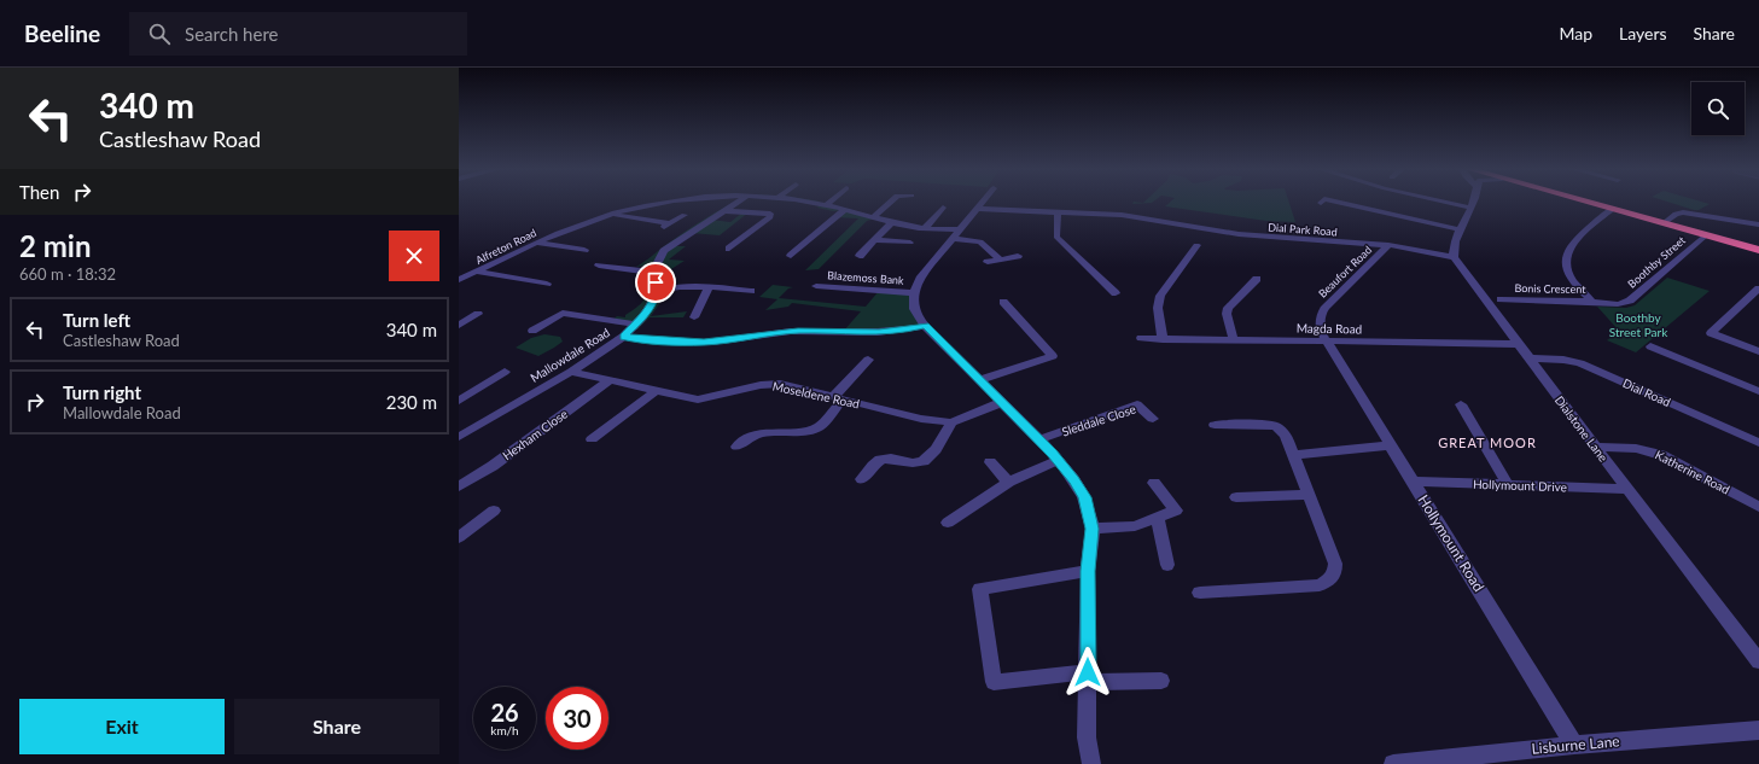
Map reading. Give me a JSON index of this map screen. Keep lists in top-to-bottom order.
{
  "streets": {
    "street": [
      "Dial Park Road",
      "Alfreton Road",
      "Boothby Street",
      "Beaufort Road",
      "Blazemoss Bank",
      "Bonis Crescent",
      "Magda Road",
      "Mallowdale Road",
      "Dial Road",
      "Moseldene Road",
      "Sleddale Close",
      "Dialstone Lane",
      "Hexham Close",
      "Katherine Road",
      "Hollymount Drive",
      "Hollymount Road",
      "Lisburne Lane"
    ]
  },
  "crossings": [
    ["Dial Park Road", "Beaufort Road"],
    ["Dial Park Road", "Dialstone Lane"],
    ["Boothby Street", "Bonis Crescent"],
    ["Beaufort Road", "Magda Road"],
    ["Beaufort Road", "Hollymount Road"],
    ["Magda Road", "Dialstone Lane"],
    ["Magda Road", "Hollymount Road"],
    ["Mallowdale Road", "Moseldene Road"],
    ["Dial Road", "Dialstone Lane"],
    ["Moseldene Road", "Hexham Close"],
    ["Dialstone Lane", "Katherine Road"],
    ["Dialstone Lane", "Hollymount Drive"],
    ["Hollymount Drive", "Hollymount Road"],
    ["Hollymount Road", "Lisburne Lane"]
  ],
  "districts": ["GREAT MOOR"],
  "parks": ["Boothby Street Park"],
  "page": {
    "header": "Beeline",
    "search": "Search here",
    "nav": ["Map", "Layers", "Share"],
    "turn": ["340 m", "Castleshaw Road"],
    "then": "Then",
    "heading": ["2 min", "660 m · 18:32"],
    "list": [
      {
        "name": "Turn left",
        "note": "Castleshaw Road",
        "value": "340 m"
      },
      {
        "name": "Turn right",
        "note": "Mallowdale Road",
        "value": "230 m"
      }
    ],
    "speed": "26 km/h",
    "limit": "30",
    "buttons": ["Exit", "Share"]
  }
}
